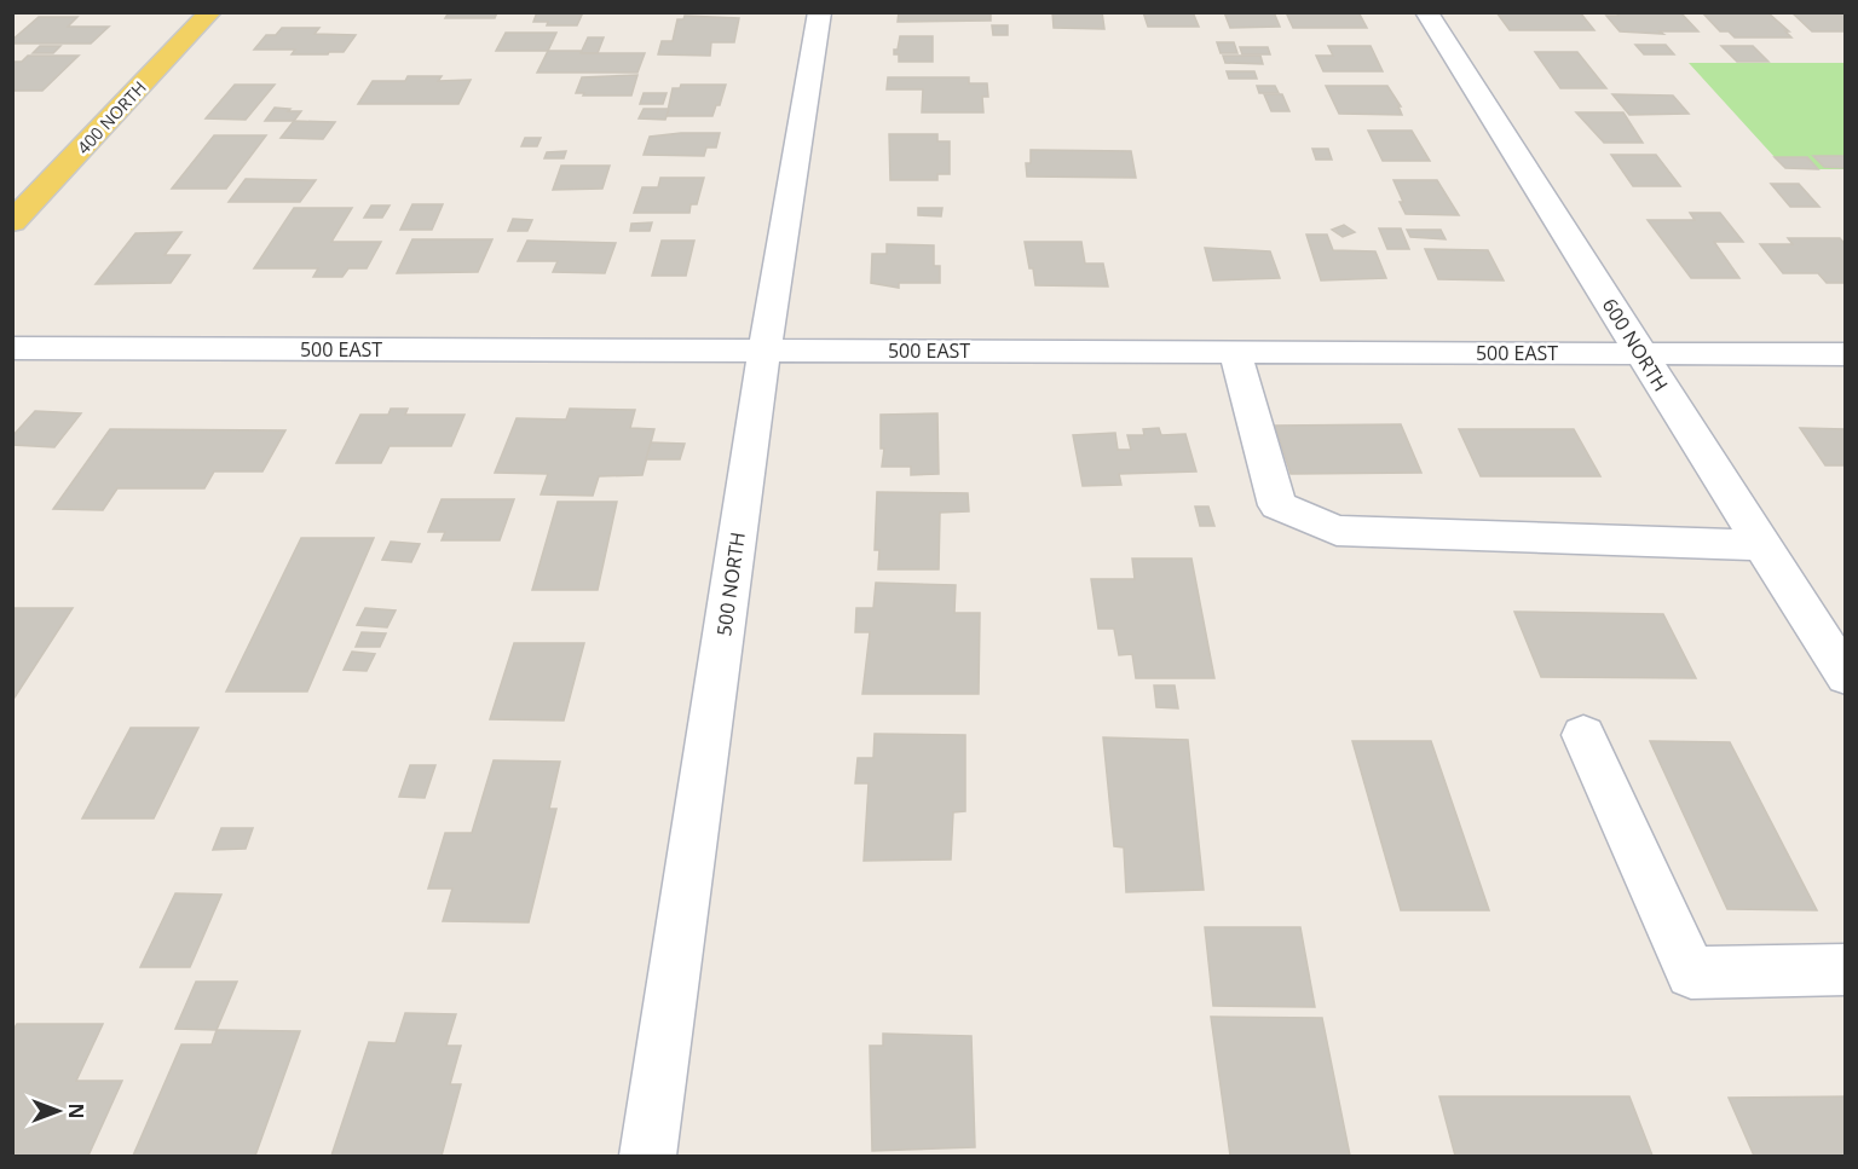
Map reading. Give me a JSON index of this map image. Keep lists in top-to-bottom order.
{
  "streets": {
    "main road": ["400 NORTH"],
    "street": ["600 NORTH", "500 EAST", "500 NORTH"]
  },
  "crossings": [
    ["600 NORTH", "500 EAST"],
    ["500 EAST", "500 NORTH"]
  ],
  "north": "right"
}
